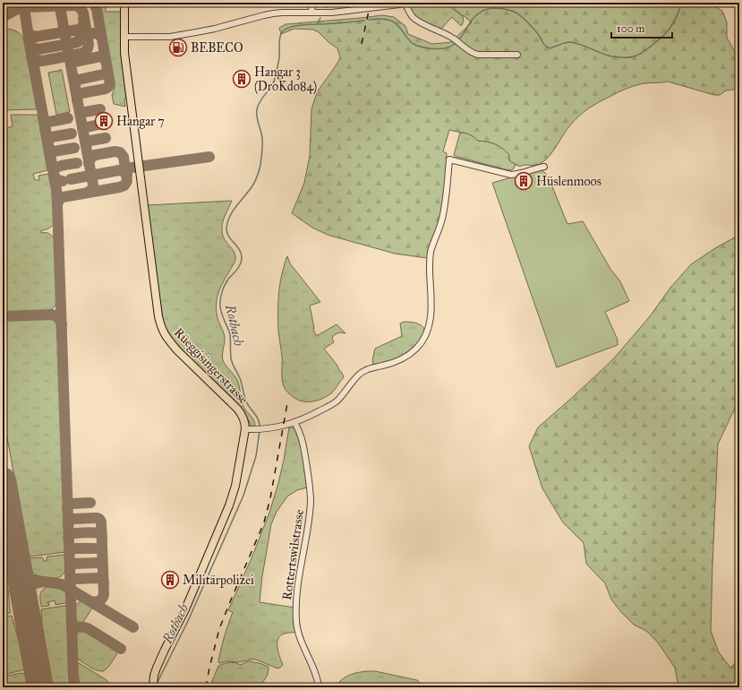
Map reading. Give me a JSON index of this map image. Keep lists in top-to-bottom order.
{
  "streets": {
    "main road": ["Rüeggisingerstrasse"],
    "street": ["Rottertswilstrasse"]
  },
  "water": ["Rotbach"],
  "places": {
    "fuel station": ["BEBECO"],
    "building": [
      "Hangar 3 (DroKdo84)",
      "Hangar 7",
      "Hüslenmoos",
      "Militärpolizei"
    ]
  },
  "scale_bar": "100 m"
}
